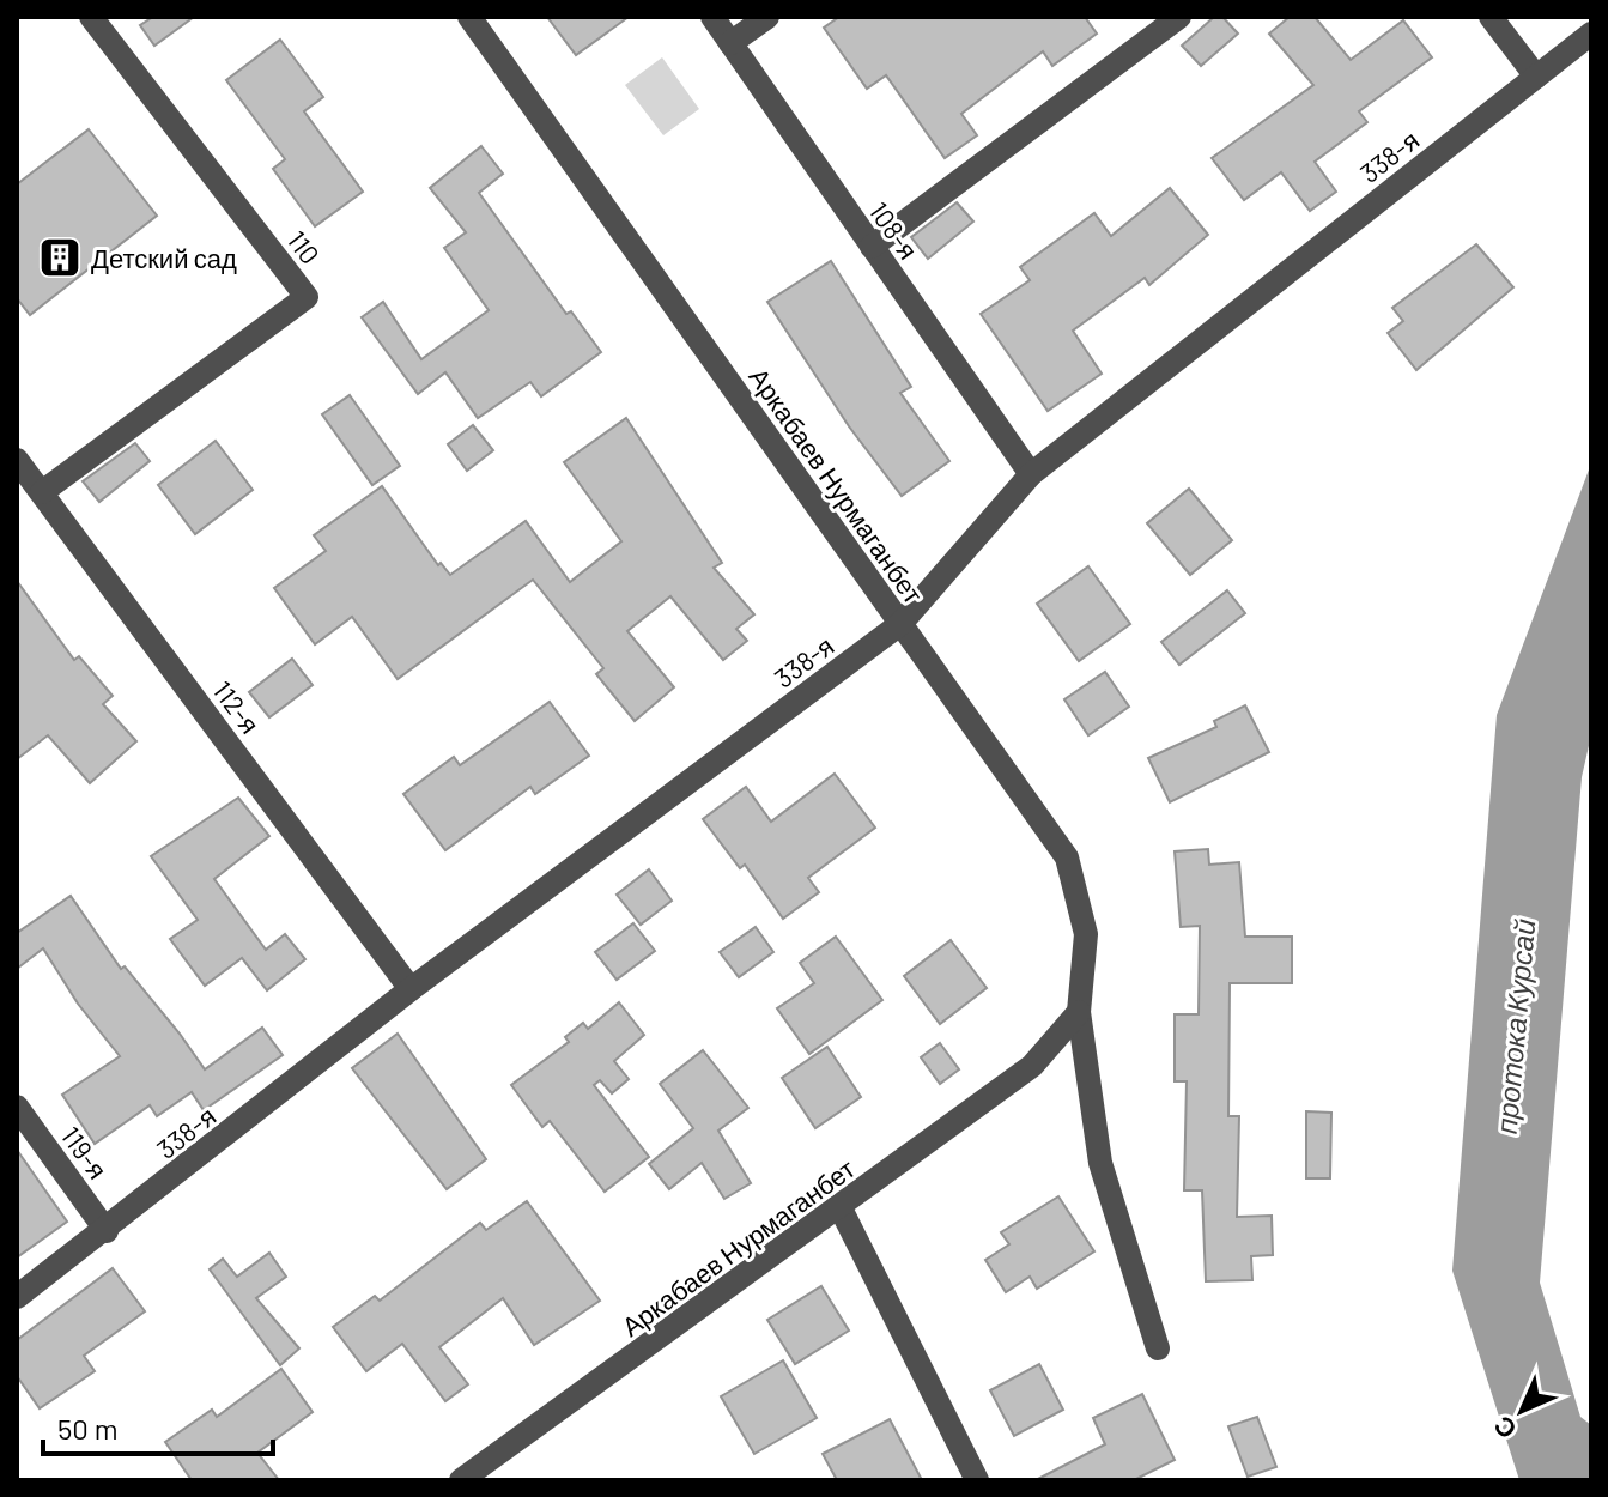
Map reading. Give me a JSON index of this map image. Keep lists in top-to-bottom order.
{
  "streets": {
    "street": [
      "338-я",
      "108-я",
      "110",
      "Аркабаев Нурмаганбет",
      "112-я",
      "119-я"
    ]
  },
  "crossings": [
    ["338-я", "108-я"],
    ["338-я", "Аркабаев Нурмаганбет"],
    ["338-я", "112-я"],
    ["338-я", "119-я"],
    ["110", "112-я"]
  ],
  "water": ["протока Курсай"],
  "places": {
    "building": ["Детский сад"]
  },
  "scale_bar": "50 m",
  "north": "bottom left"
}
